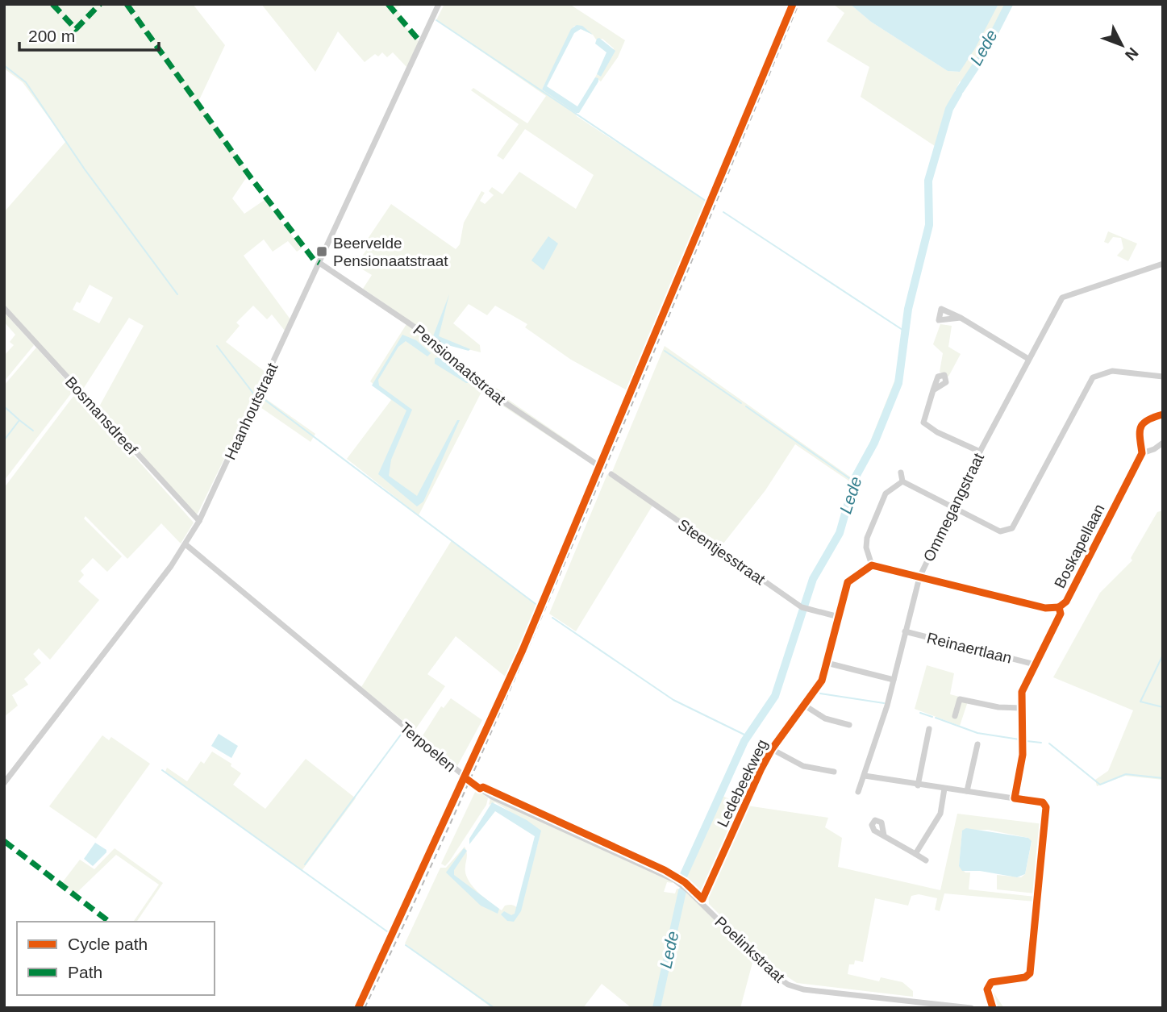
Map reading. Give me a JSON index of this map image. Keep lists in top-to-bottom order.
{
  "streets": {
    "street": [
      "Pensionaatstraat",
      "Haanhoutstraat",
      "Bosmansdreef",
      "Ommegangstraat",
      "Boskapellaan",
      "Steentjesstraat",
      "Reinaertlaan",
      "Terpoelen",
      "Ledebeekweg",
      "Poelinkstraat"
    ]
  },
  "crossings": [
    ["Pensionaatstraat", "Haanhoutstraat"],
    ["Haanhoutstraat", "Bosmansdreef"],
    ["Haanhoutstraat", "Terpoelen"],
    ["Ommegangstraat", "Reinaertlaan"],
    ["Boskapellaan", "Reinaertlaan"],
    ["Steentjesstraat", "Ledebeekweg"],
    ["Terpoelen", "Ledebeekweg"],
    ["Terpoelen", "Poelinkstraat"],
    ["Ledebeekweg", "Poelinkstraat"]
  ],
  "water": ["Lede"],
  "places": {
    "transit": ["Beervelde Pensionaatstraat"]
  },
  "legend": ["Cycle path", "Path"],
  "scale_bar": "200 m",
  "north": "bottom right"
}
